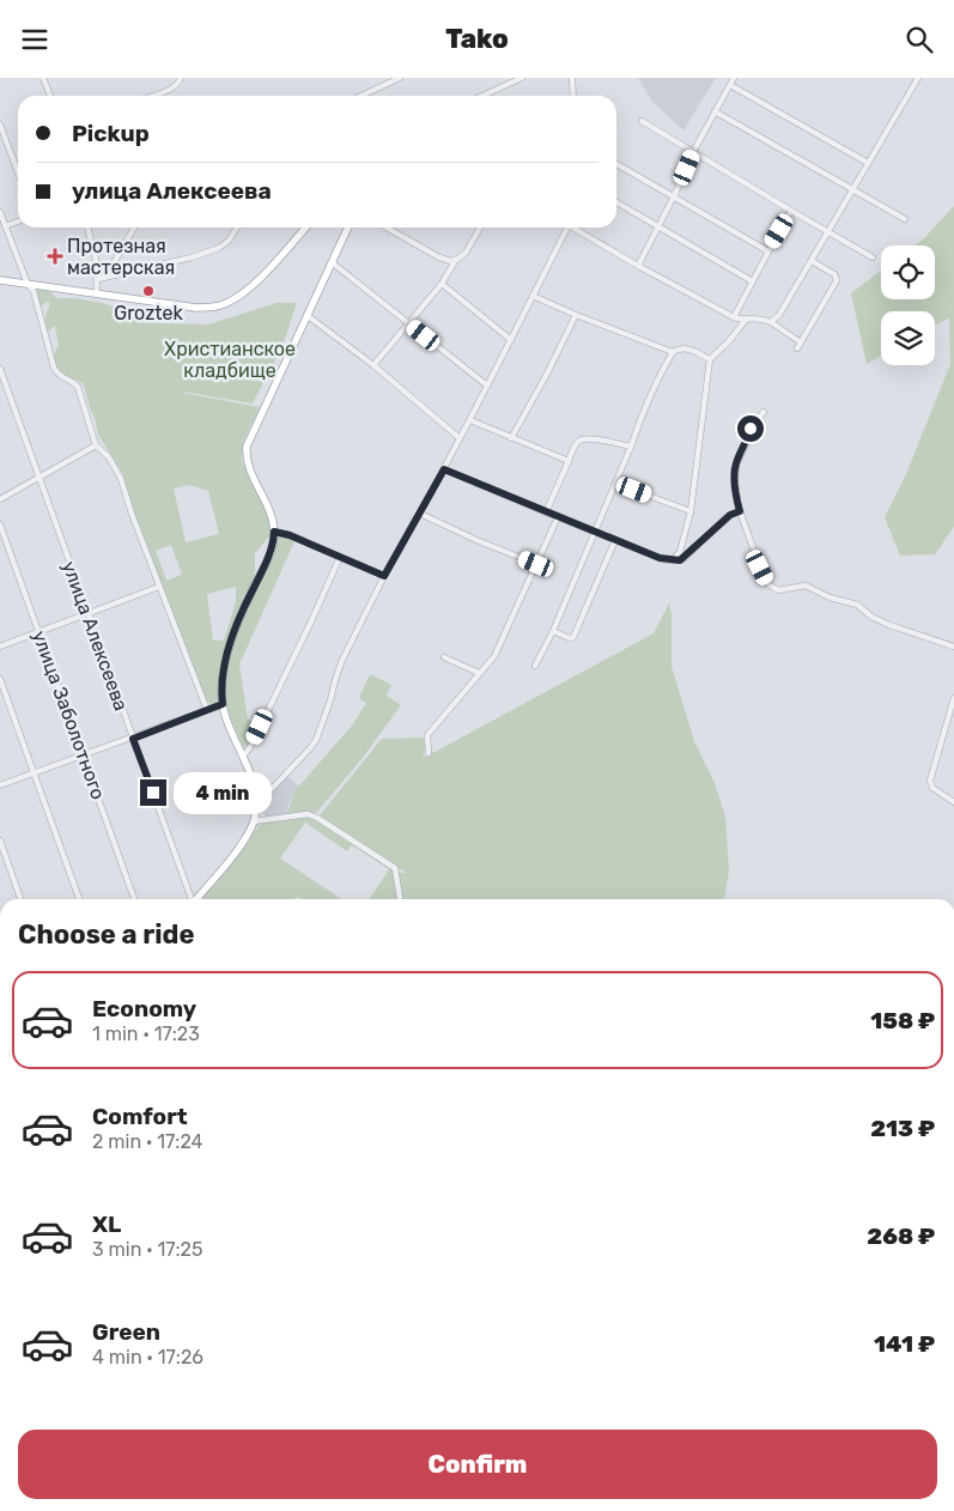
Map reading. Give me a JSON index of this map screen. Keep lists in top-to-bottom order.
{
  "streets": {
    "street": ["улица Алексеева", "улица Заболотного"]
  },
  "parks": ["Христианское кладбище"],
  "places": {
    "health": ["Протезная мастерская"],
    "other": ["Groztek"]
  },
  "page": {
    "header": "Tako",
    "banner": ["Pickup", "улица Алексеева"],
    "bubble": "4 min",
    "heading": "Choose a ride",
    "list": [
      {
        "name": "Economy",
        "note": "1 min · 17:23",
        "value": "158 ₽"
      },
      {
        "name": "Comfort",
        "note": "2 min · 17:24",
        "value": "213 ₽"
      },
      {
        "name": "XL",
        "note": "3 min · 17:25",
        "value": "268 ₽"
      },
      {
        "name": "Green",
        "note": "4 min · 17:26",
        "value": "141 ₽"
      }
    ],
    "buttons": "Confirm"
  }
}
